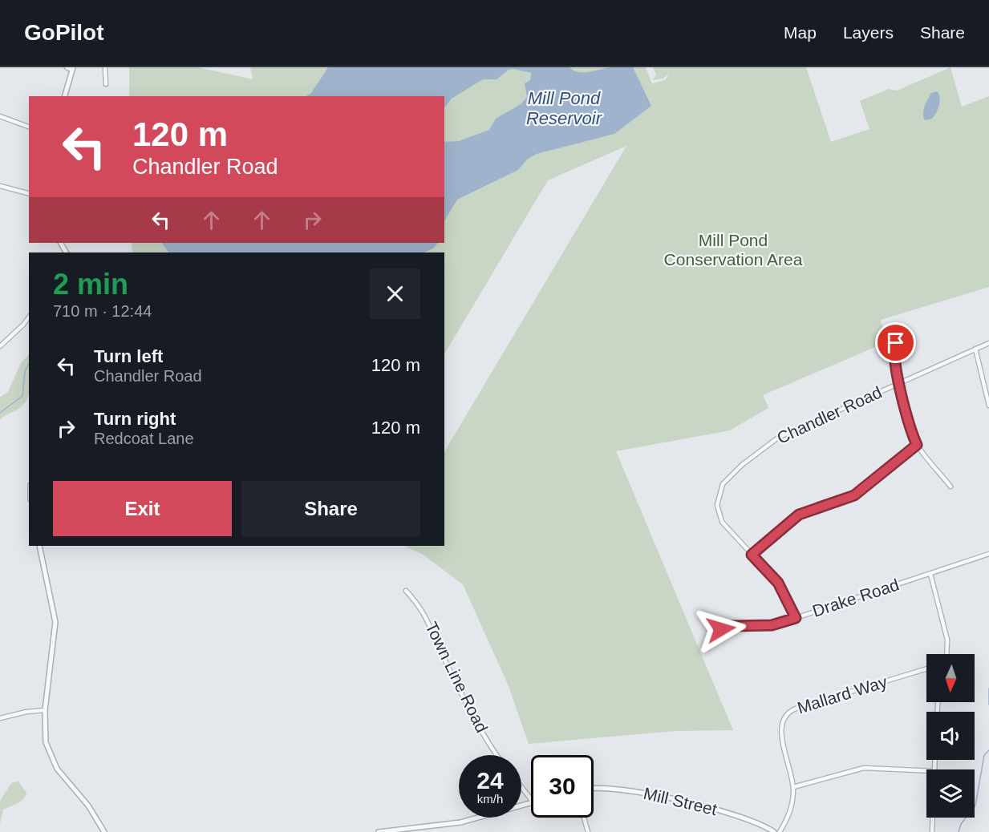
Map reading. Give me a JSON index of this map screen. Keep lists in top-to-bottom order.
{
  "streets": {
    "street": [
      "Chandler Road",
      "Drake Road",
      "Town Line Road",
      "Mallard Way",
      "Mill Street"
    ]
  },
  "crossings": [
    ["Chandler Road", "Drake Road"]
  ],
  "water": ["Mill Pond Reservoir"],
  "parks": ["Mill Pond Conservation Area"],
  "north": "bottom",
  "page": {
    "header": "GoPilot",
    "nav": ["Map", "Layers", "Share"],
    "turn": ["120 m", "Chandler Road"],
    "heading": ["2 min", "710 m · 12:44"],
    "list": [
      {
        "name": "Turn left",
        "note": "Chandler Road",
        "value": "120 m"
      },
      {
        "name": "Turn right",
        "note": "Redcoat Lane",
        "value": "120 m"
      }
    ],
    "buttons": ["Exit", "Share"],
    "speed": "24 km/h",
    "limit": "30"
  }
}
